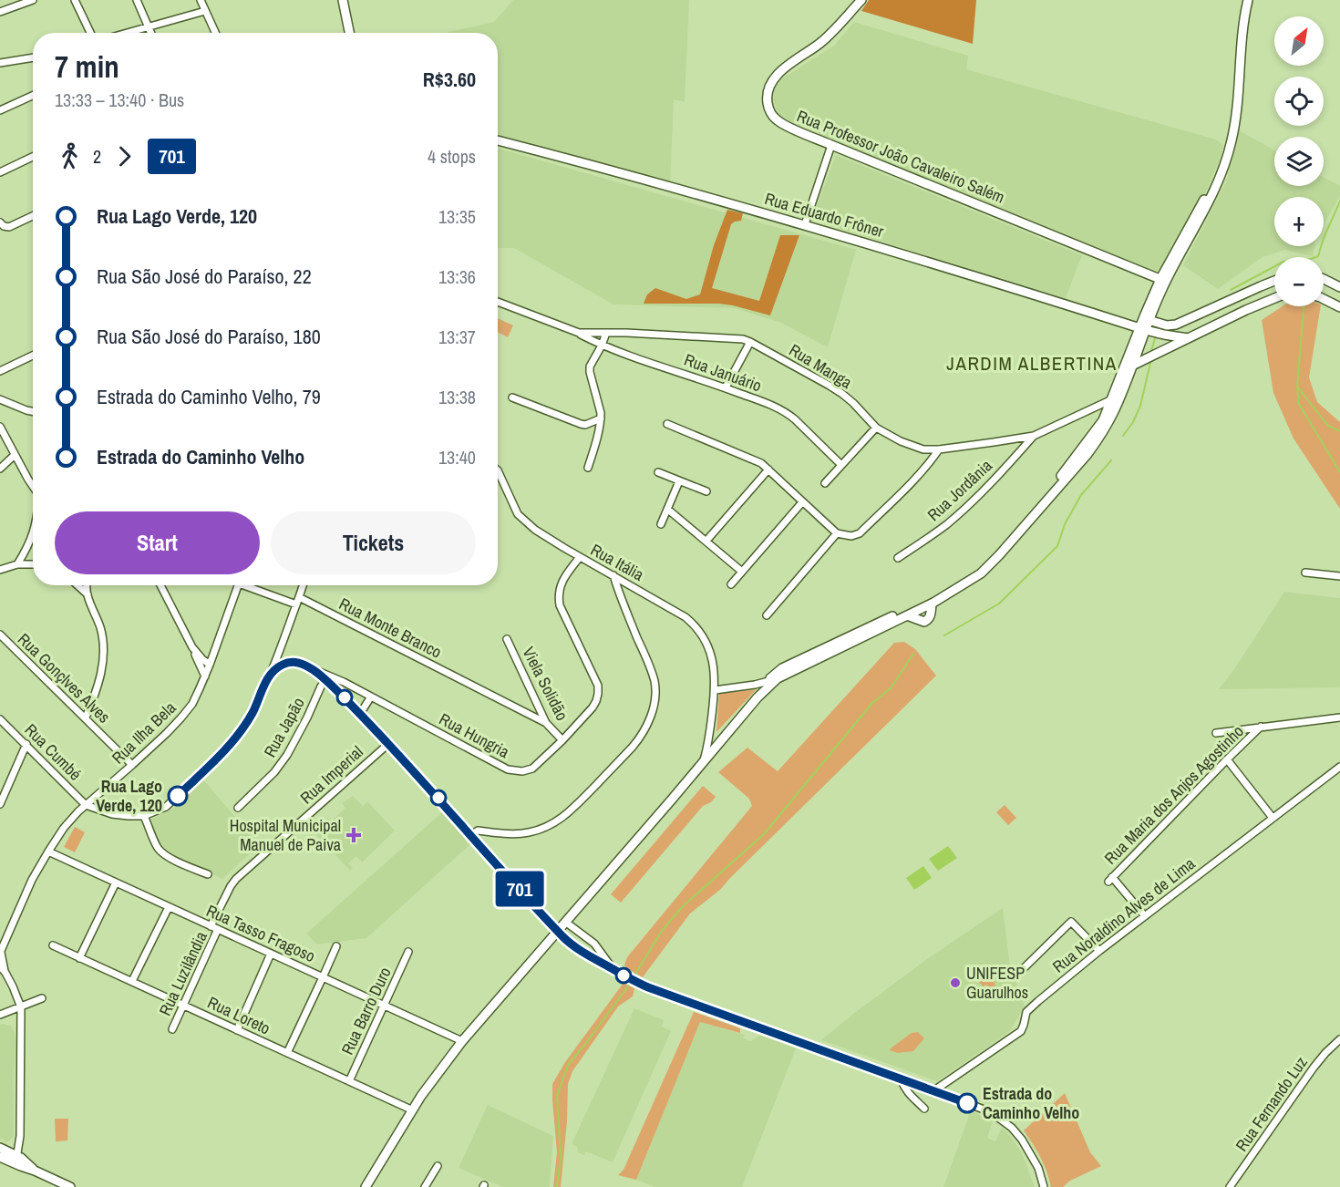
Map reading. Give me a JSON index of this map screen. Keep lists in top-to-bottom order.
{
  "streets": {
    "main road": ["Rua Professor João Cavaleiro Salém", "Rua Eduardo Frôner"],
    "street": [
      "Rua Manga",
      "Rua Januário",
      "Rua Jordânia",
      "Rua Itália",
      "Rua Monte Branco",
      "Rua Gonçlves Alves",
      "Viela Solidão",
      "Rua Japão",
      "Rua Ilha Bela",
      "Rua Hungria",
      "Rua Cumbé",
      "Rua Imperial",
      "Rua Maria dos Anjos Agostinho",
      "Rua Noraldino Alves de Lima",
      "Rua Tasso Fragoso",
      "Rua Luzilândia",
      "Rua Barro Duro",
      "Rua Loreto",
      "Rua Fernando Luz"
    ]
  },
  "crossings": [
    ["Rua Manga", "Rua Januário"],
    ["Rua Manga", "Rua Jordânia"],
    ["Rua Itália", "Rua Hungria"],
    ["Rua Monte Branco", "Viela Solidão"],
    ["Rua Gonçlves Alves", "Rua Ilha Bela"],
    ["Viela Solidão", "Rua Hungria"],
    ["Rua Ilha Bela", "Rua Cumbé"],
    ["Rua Ilha Bela", "Rua Tasso Fragoso"],
    ["Rua Imperial", "Rua Tasso Fragoso"],
    ["Rua Maria dos Anjos Agostinho", "Rua Noraldino Alves de Lima"],
    ["Rua Tasso Fragoso", "Rua Luzilândia"],
    ["Rua Tasso Fragoso", "Rua Barro Duro"],
    ["Rua Luzilândia", "Rua Loreto"],
    ["Rua Barro Duro", "Rua Loreto"]
  ],
  "districts": ["JARDIM ALBERTINA"],
  "places": {
    "other": ["Rua Lago Verde, 120", "UNIFESP Guarulhos", "Estrada do Caminho Velho"],
    "health": ["Hospital Municipal Manuel de Paiva"]
  },
  "lines": ["bus line 701"],
  "north": "top right",
  "page": {
    "on_map": "701",
    "map_buttons": ["+", "−"],
    "heading": ["7 min", "13:33 – 13:40 · Bus", "R$3.60"],
    "legs": ["2", "701", "4 stops"],
    "list": [
      {
        "name": "Rua Lago Verde, 120",
        "value": "13:35"
      },
      {
        "name": "Rua São José do Paraíso, 22",
        "value": "13:36"
      },
      {
        "name": "Rua São José do Paraíso, 180",
        "value": "13:37"
      },
      {
        "name": "Estrada do Caminho Velho, 79",
        "value": "13:38"
      },
      {
        "name": "Estrada do Caminho Velho",
        "value": "13:40"
      }
    ],
    "buttons": ["Start", "Tickets"]
  }
}
